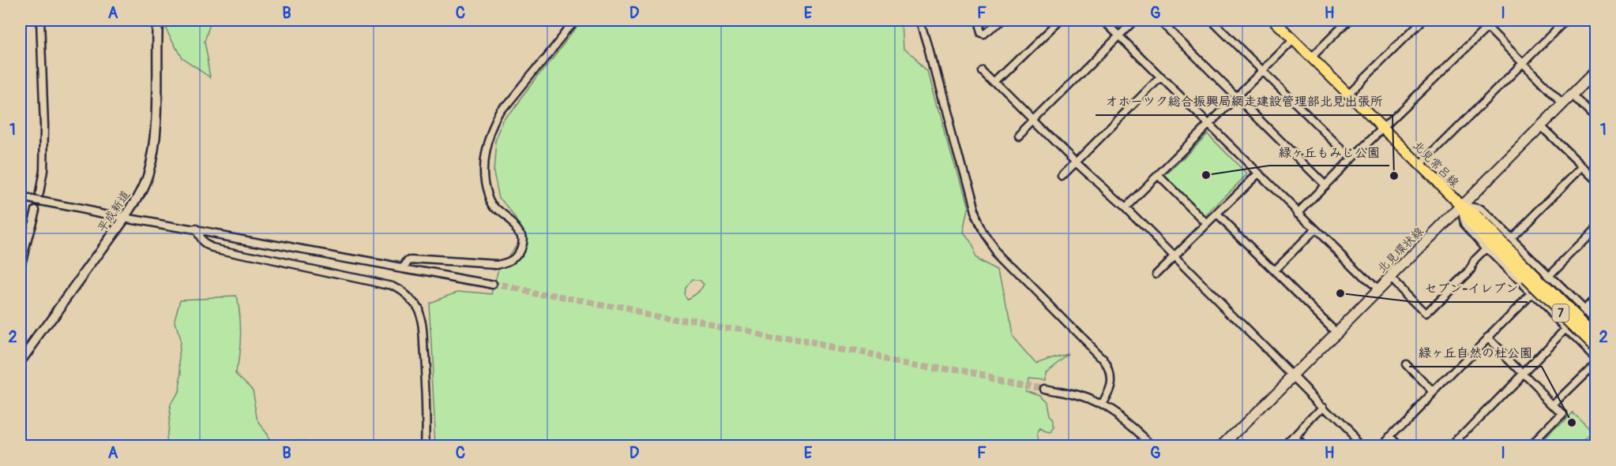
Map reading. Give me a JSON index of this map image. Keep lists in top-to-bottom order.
{
  "streets": {
    "main road": ["北見常呂線", "北見環状線", "7"],
    "street": ["平成新道"]
  },
  "crossings": [
    ["北見常呂線", "北見環状線"]
  ],
  "places": [
    "緑ヶ丘もみじ公園",
    "オホーツク総合振興局網走建設管理部北見出張所",
    "セブン-イレブン",
    "緑ヶ丘自然の杜公園"
  ],
  "grid": {
    "columns": [
      "A",
      "B",
      "C",
      "D",
      "E",
      "F",
      "G",
      "H",
      "I"
    ],
    "rows": ["1", "2"]
  }
}
